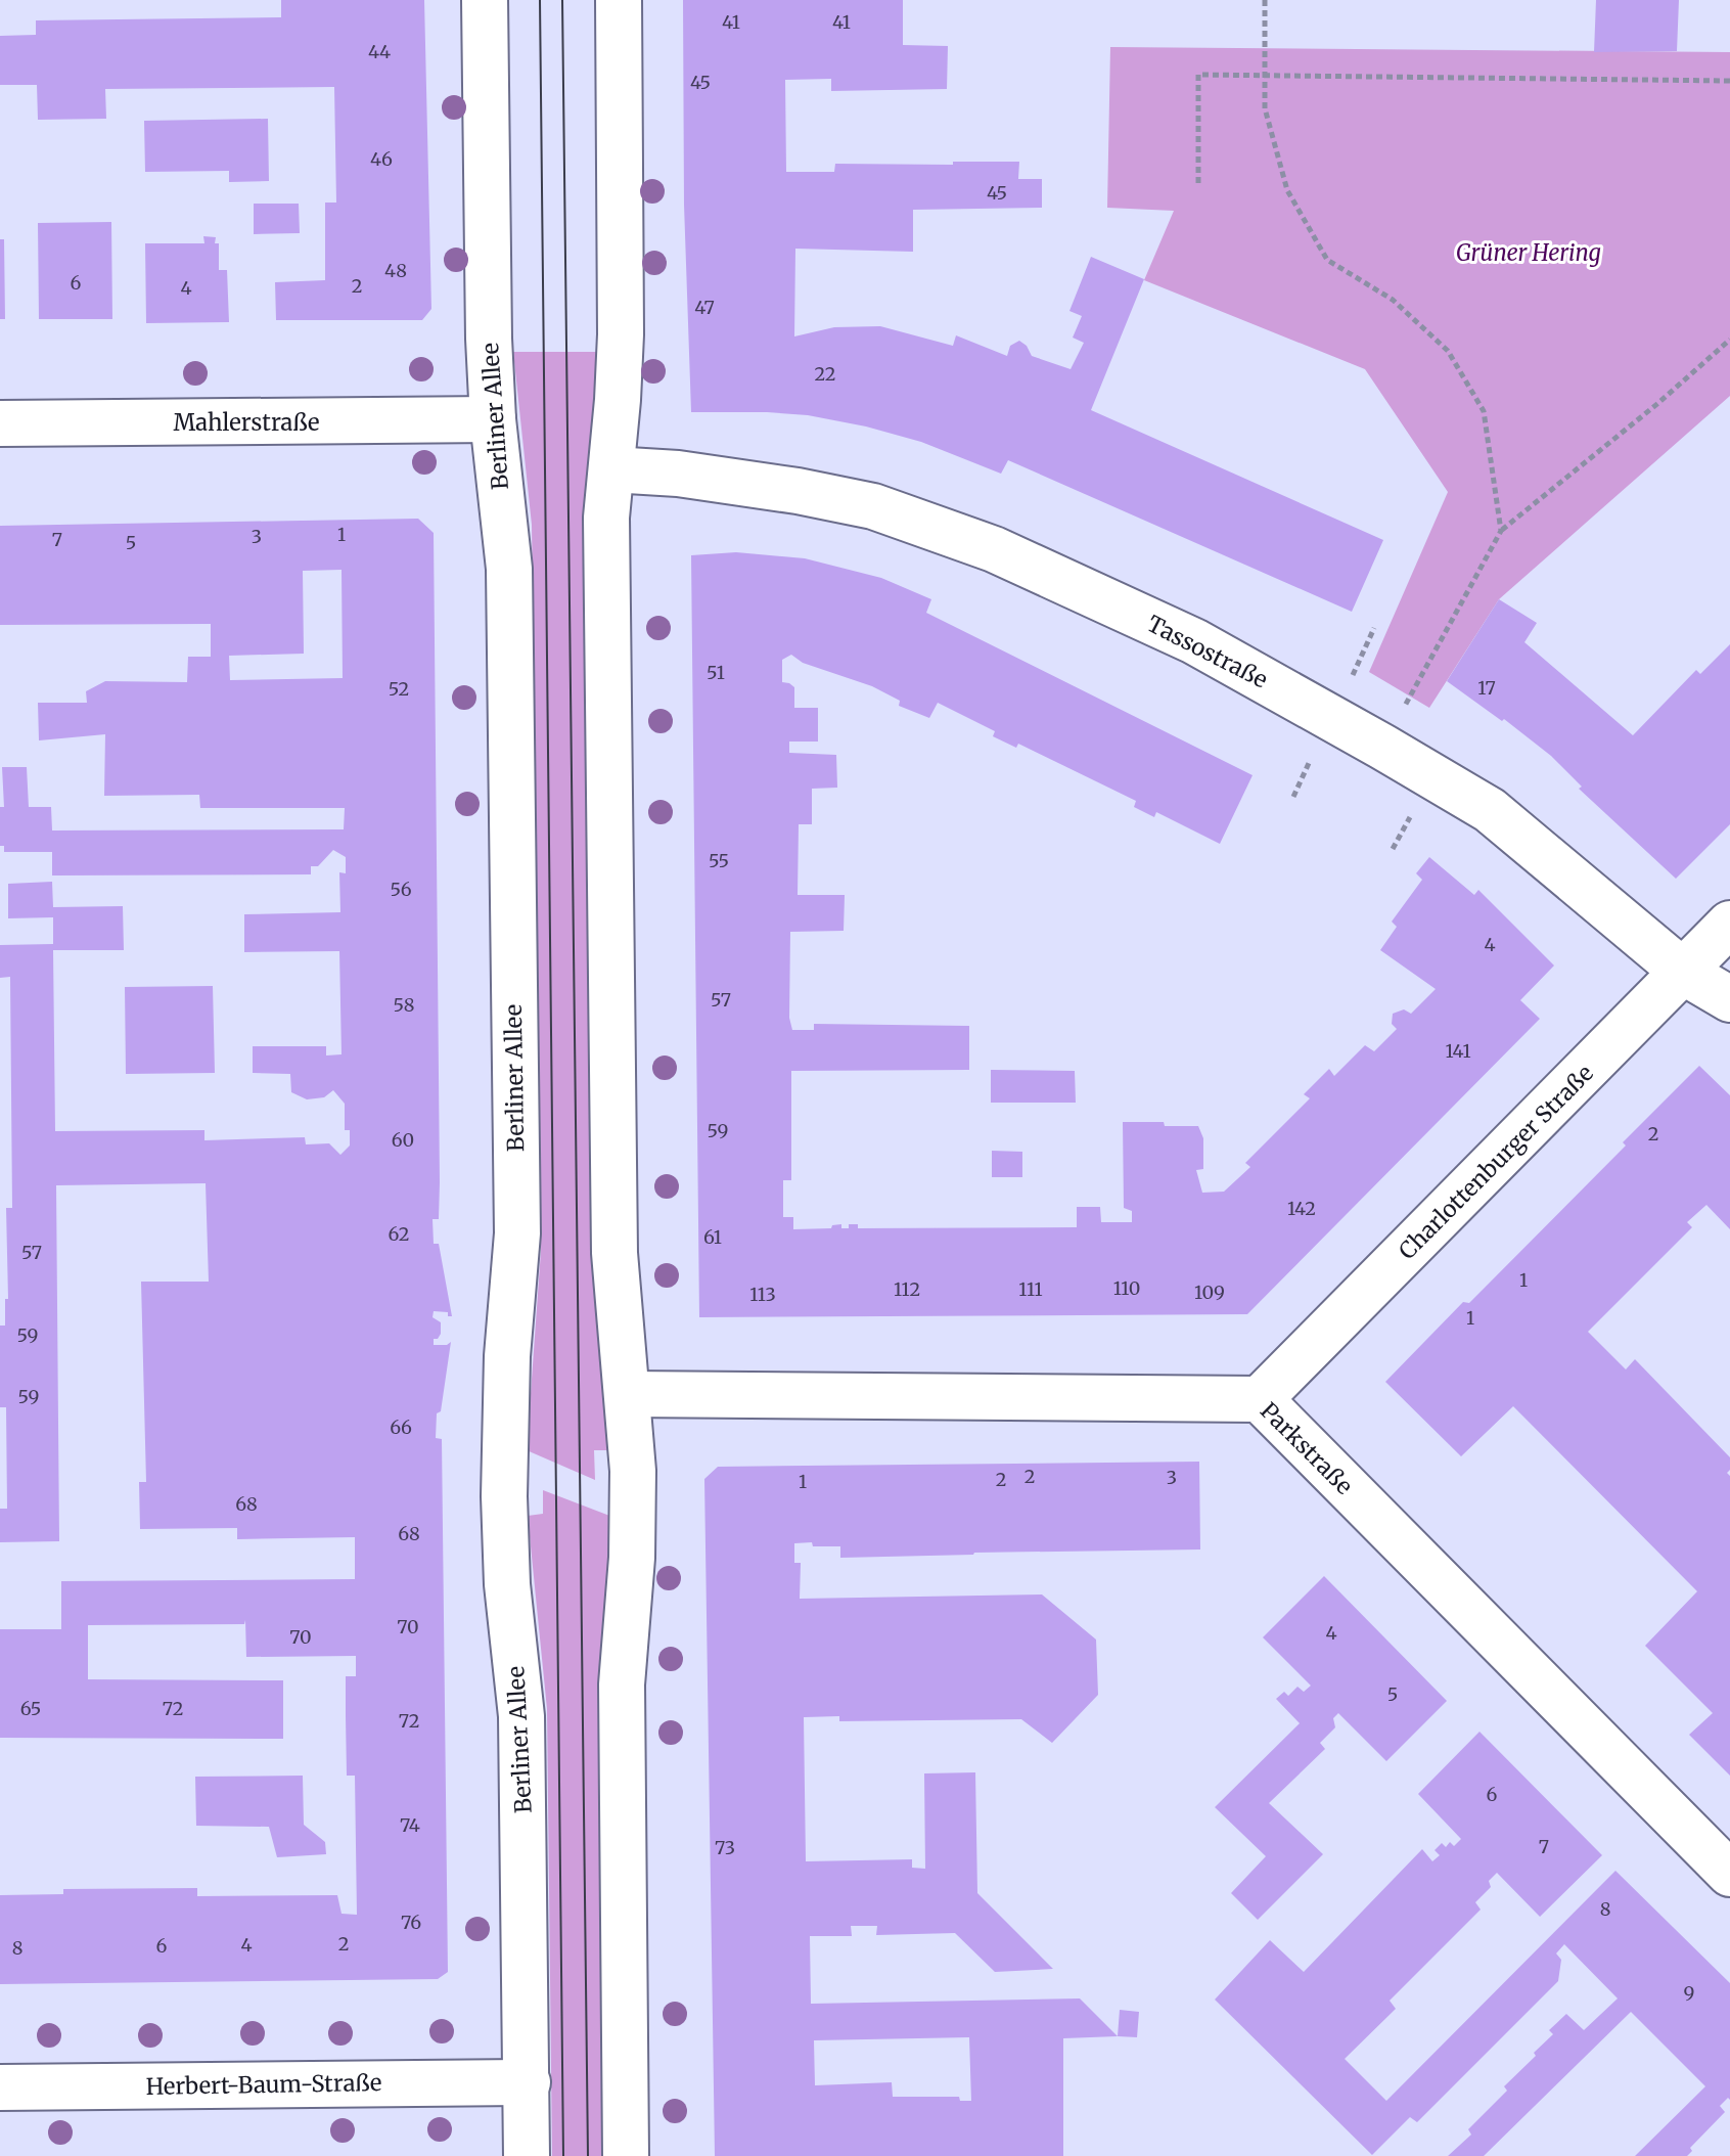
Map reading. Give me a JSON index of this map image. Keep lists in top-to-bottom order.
{
  "streets": {
    "main road": [
      "Berliner Allee",
      "Mahlerstraße",
      "Tassostraße",
      "Charlottenburger Straße",
      "Parkstraße",
      "Herbert-Baum-Straße"
    ]
  },
  "crossings": [
    ["Berliner Allee", "Mahlerstraße"],
    ["Berliner Allee", "Herbert-Baum-Straße"],
    ["Tassostraße", "Charlottenburger Straße"],
    ["Charlottenburger Straße", "Parkstraße"]
  ],
  "parks": ["Grüner Hering"],
  "house_numbers": [
    "41",
    "41",
    "44",
    "45",
    "46",
    "45",
    "48",
    "6",
    "2",
    "4",
    "47",
    "22",
    "1",
    "3",
    "7",
    "5",
    "51",
    "17",
    "52",
    "55",
    "56",
    "4",
    "57",
    "58",
    "141",
    "59",
    "2",
    "60",
    "142",
    "62",
    "61",
    "57",
    "1",
    "110",
    "112",
    "111",
    "109",
    "113",
    "1",
    "59",
    "59",
    "66",
    "2",
    "3",
    "2",
    "1",
    "68",
    "68",
    "70",
    "4",
    "70",
    "5",
    "65",
    "72",
    "72",
    "6",
    "74",
    "7",
    "73",
    "8",
    "76",
    "2",
    "4",
    "6",
    "8",
    "9"
  ]
}
